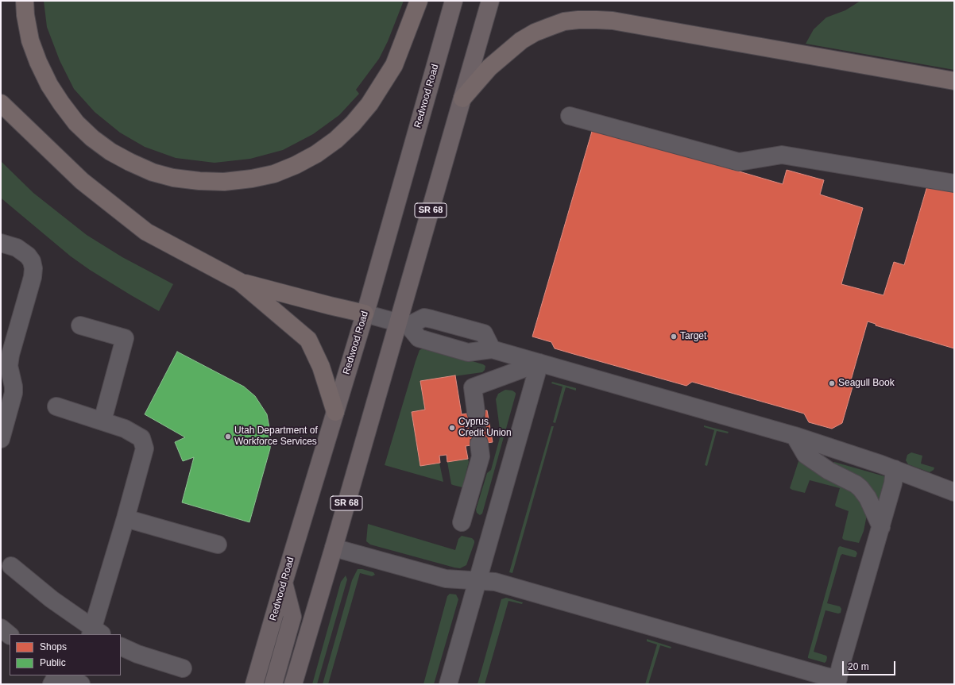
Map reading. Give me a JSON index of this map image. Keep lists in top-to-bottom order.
{
  "streets": {
    "main road": ["Redwood Road", "SR 68"]
  },
  "places": [
    "Target",
    "Seagull Book",
    "Cyprus Credit Union",
    "Utah Department of Workforce Services"
  ],
  "legend": ["Shops", "Public"],
  "scale_bar": "20 m"
}
